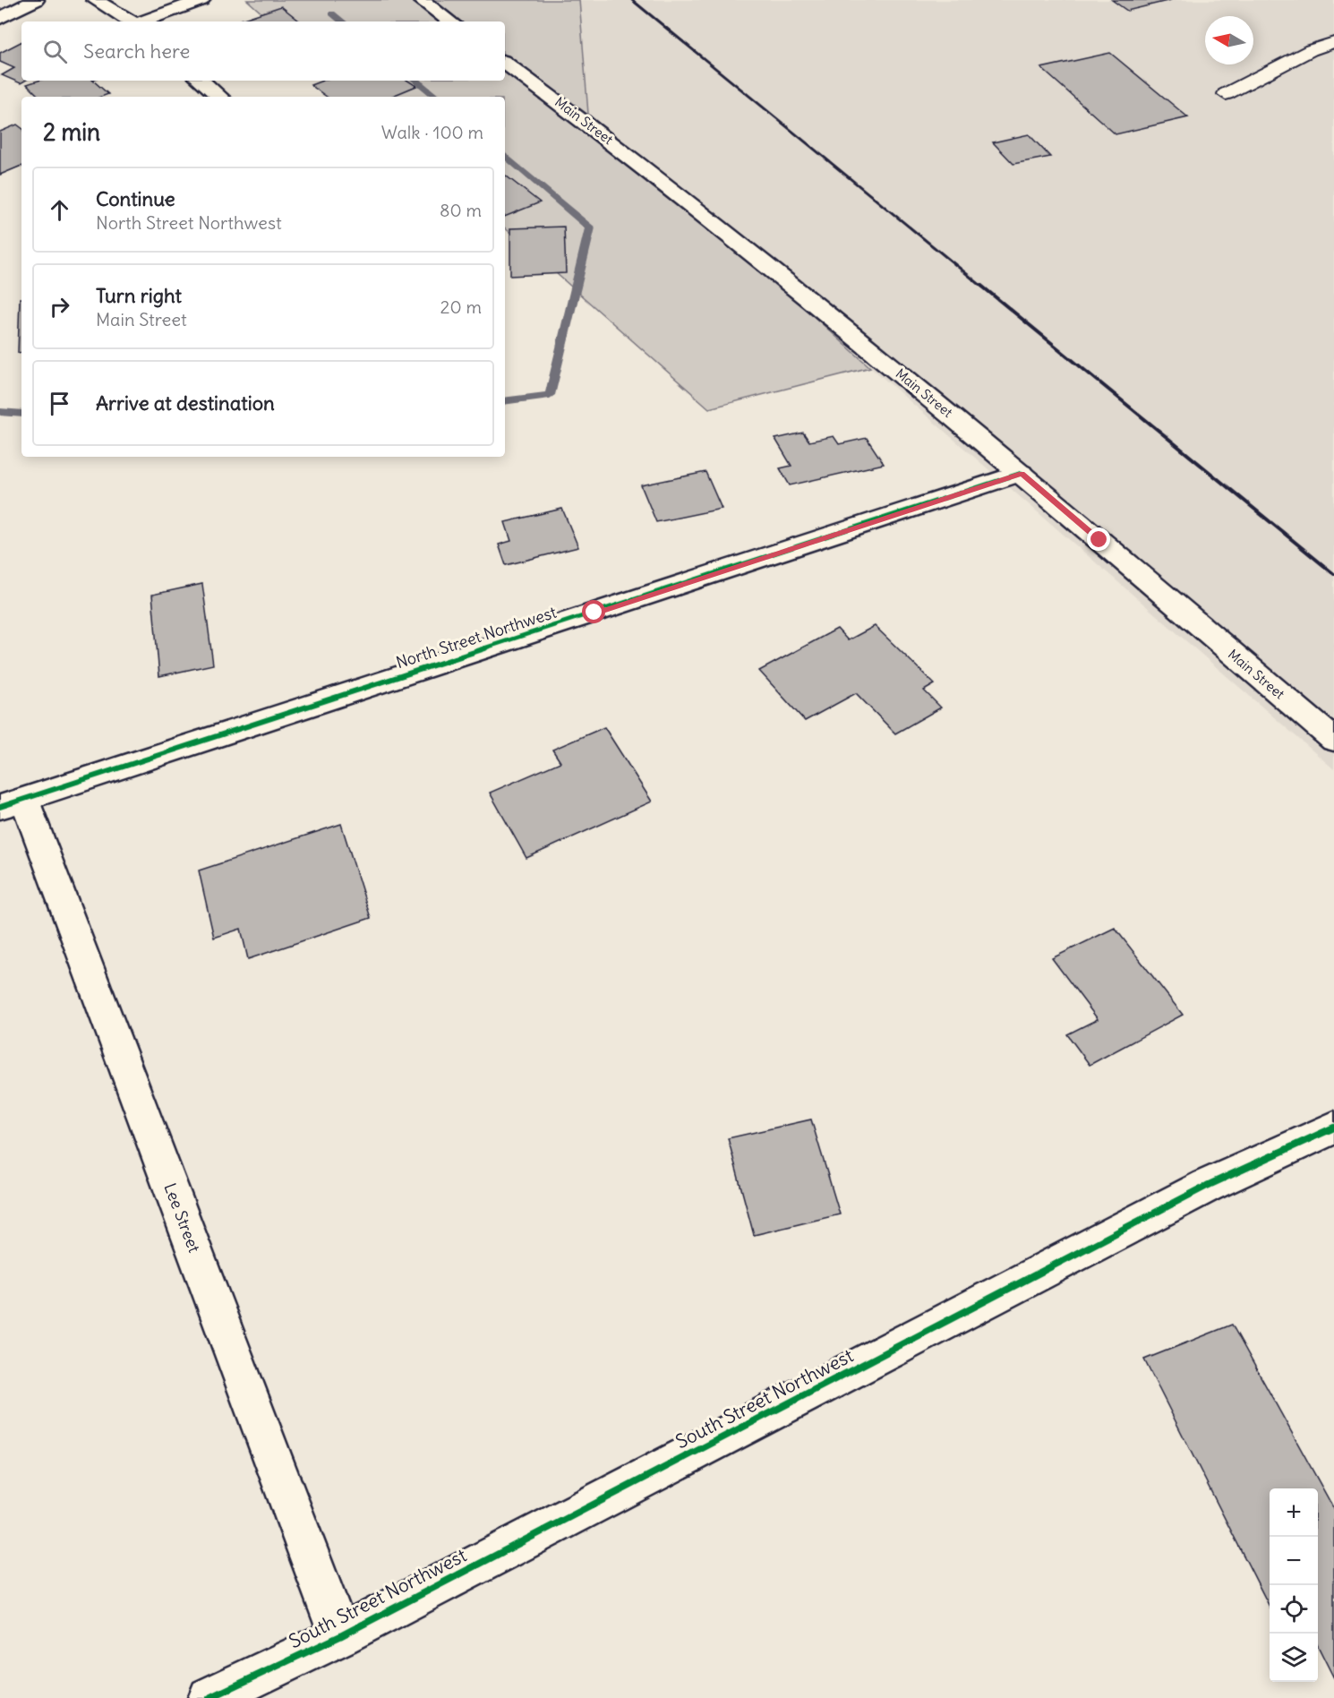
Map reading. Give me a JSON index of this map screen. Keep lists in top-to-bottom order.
{
  "streets": {
    "street": [
      "Main Street",
      "North Street Northwest",
      "Lee Street",
      "South Street Northwest"
    ]
  },
  "crossings": [
    ["Main Street", "North Street Northwest"],
    ["North Street Northwest", "Lee Street"],
    ["Lee Street", "South Street Northwest"]
  ],
  "north": "left",
  "page": {
    "search": "Search here",
    "heading": ["2 min", "Walk · 100 m"],
    "list": [
      ["Continue", "North Street Northwest", "80 m"],
      ["Turn right", "Main Street", "20 m"],
      "Arrive at destination"
    ],
    "map_buttons": ["+", "−"]
  }
}
